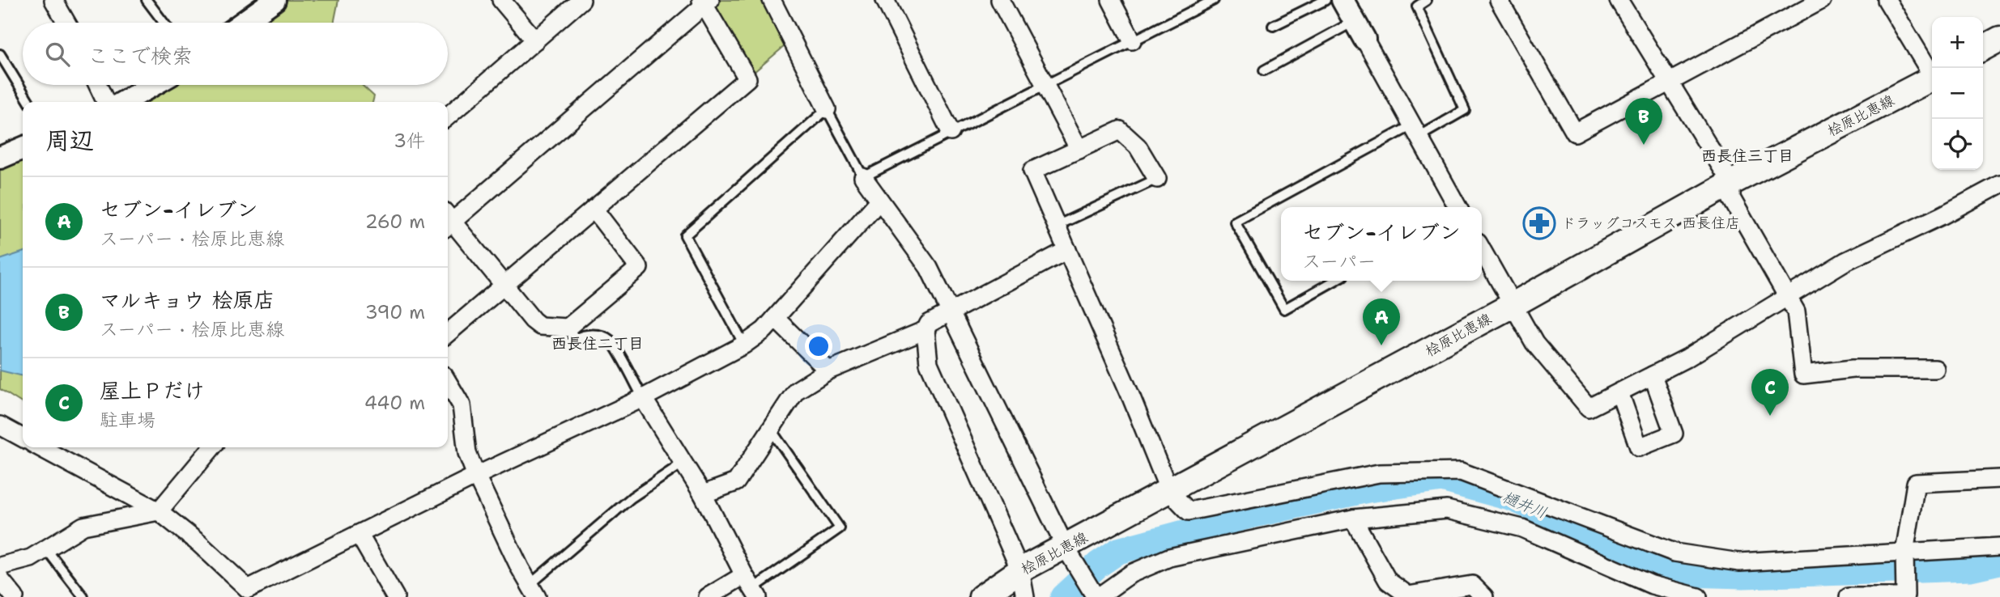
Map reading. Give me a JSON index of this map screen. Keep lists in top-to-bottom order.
{
  "streets": {
    "main road": ["桧原比恵線"]
  },
  "districts": ["西長住三丁目", "西長住二丁目"],
  "water": ["樋井川"],
  "places": {
    "pharmacy": ["ドラッグコスモス 西長住店"]
  },
  "page": {
    "map_buttons": ["+", "−"],
    "search": "ここで検索",
    "pins": ["B", "A", "C"],
    "heading": ["周辺", "3件"],
    "list": [
      {
        "mark": "A",
        "name": "セブン-イレブン",
        "note": "スーパー · 桧原比恵線",
        "value": "260 m"
      },
      {
        "mark": "B",
        "name": "マルキョウ 桧原店",
        "note": "スーパー · 桧原比恵線",
        "value": "390 m"
      },
      {
        "mark": "C",
        "name": "屋上Ｐだけ",
        "note": "駐車場",
        "value": "440 m"
      }
    ],
    "popup": ["セブン-イレブン", "スーパー"]
  }
}
